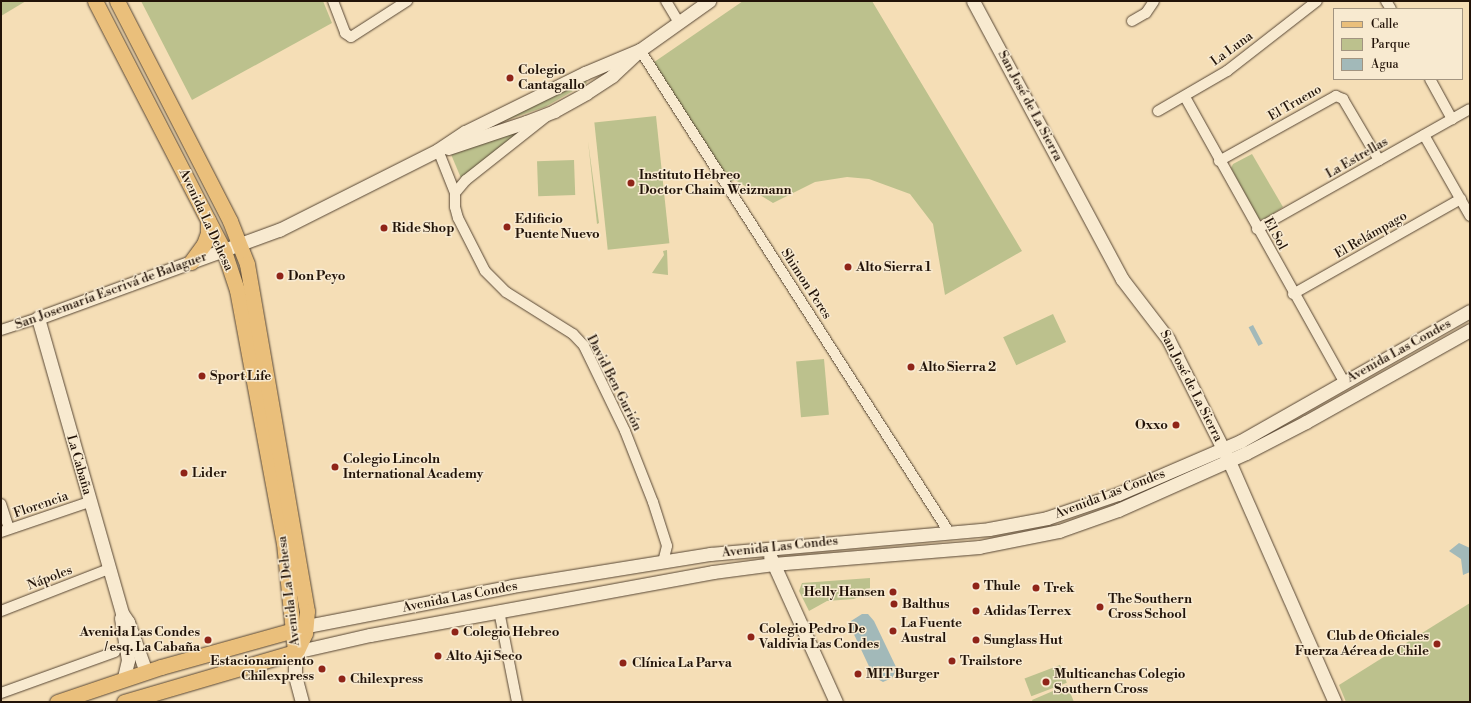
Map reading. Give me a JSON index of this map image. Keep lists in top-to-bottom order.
{
  "streets": {
    "main road": [
      "San José de La Sierra",
      "Avenida La Dehesa",
      "San Josemaría Escrivá de Balaguer",
      "Avenida Las Condes",
      "La Cabaña"
    ],
    "street": [
      "La Luna",
      "El Trueno",
      "La Estrellas",
      "El Sol",
      "El Relámpago",
      "Shimon Peres",
      "David Ben Gurión",
      "Florencia",
      "Nápoles"
    ]
  },
  "crossings": [
    ["La Luna", "El Sol"],
    ["El Trueno", "La Estrellas"],
    ["El Trueno", "El Sol"],
    ["San José de La Sierra", "Avenida Las Condes"],
    ["La Estrellas", "El Sol"],
    ["Avenida La Dehesa", "San Josemaría Escrivá de Balaguer"],
    ["Avenida La Dehesa", "Avenida Las Condes"],
    ["El Sol", "El Relámpago"],
    ["El Sol", "Avenida Las Condes"],
    ["Shimon Peres", "San Josemaría Escrivá de Balaguer"],
    ["Shimon Peres", "Avenida Las Condes"],
    ["San Josemaría Escrivá de Balaguer", "David Ben Gurión"],
    ["San Josemaría Escrivá de Balaguer", "La Cabaña"],
    ["Avenida Las Condes", "David Ben Gurión"],
    ["Avenida Las Condes", "La Cabaña"],
    ["La Cabaña", "Florencia"],
    ["La Cabaña", "Nápoles"]
  ],
  "places": [
    "Colegio Cantagallo",
    "Instituto Hebreo Doctor Chaim Weizmann",
    "Edificio Puente Nuevo",
    "Ride Shop",
    "Alto Sierra 1",
    "Don Peyo",
    "Alto Sierra 2",
    "Sport Life",
    "Oxxo",
    "Colegio Lincoln International Academy",
    "Lider",
    "Thule",
    "Trek",
    "Helly Hansen",
    "Balthus",
    "The Southern Cross School",
    "Adidas Terrex",
    "La Fuente Austral",
    "Colegio Hebreo",
    "Colegio Pedro De Valdivia Las Condes",
    "Avenida Las Condes / esq. La Cabaña",
    "Sunglass Hut",
    "Club de Oficiales Fuerza Aérea de Chile",
    "Alto Aji Seco",
    "Trailstore",
    "Clínica La Parva",
    "Estacionamiento Chilexpress",
    "MIT Burger",
    "Chilexpress",
    "Multicanchas Colegio Southern Cross"
  ],
  "legend": ["Calle", "Parque", "Agua"]
}
